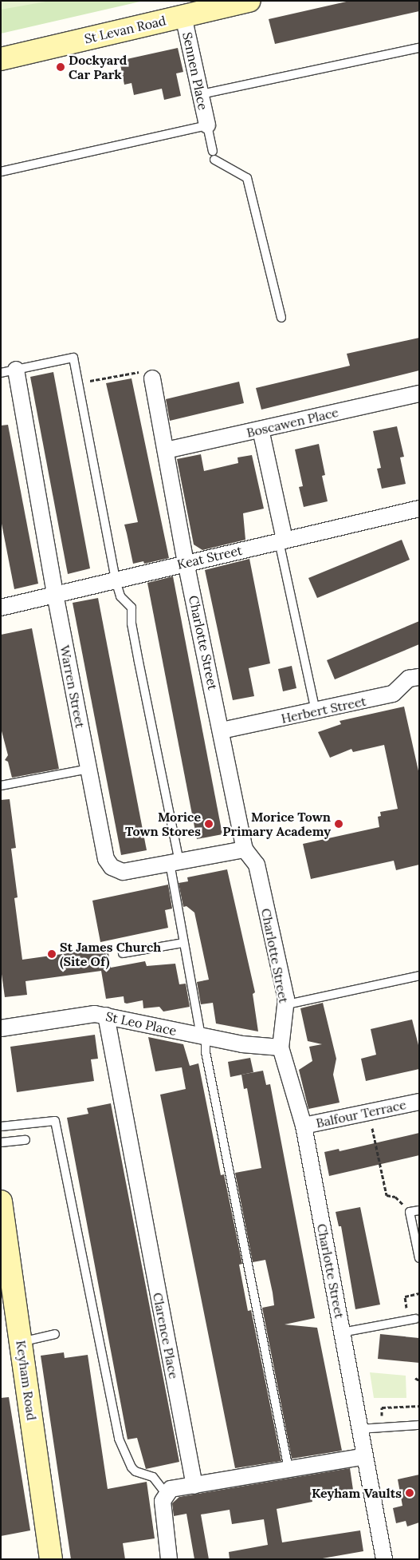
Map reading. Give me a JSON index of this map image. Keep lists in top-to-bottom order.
{
  "streets": {
    "main road": ["St Levan Road", "Keyham Road"],
    "street": [
      "Sennen Place",
      "Boscawen Place",
      "Keat Street",
      "Charlotte Street",
      "Warren Street",
      "Herbert Street",
      "St Leo Place",
      "Balfour Terrace",
      "Clarence Place"
    ]
  },
  "crossings": [
    ["St Levan Road", "Sennen Place"],
    ["Boscawen Place", "Charlotte Street"],
    ["Keat Street", "Charlotte Street"],
    ["Keat Street", "Warren Street"],
    ["Charlotte Street", "Warren Street"],
    ["Charlotte Street", "Herbert Street"],
    ["Charlotte Street", "St Leo Place"],
    ["Charlotte Street", "Balfour Terrace"],
    ["St Leo Place", "Clarence Place"]
  ],
  "places": [
    "Dockyard Car Park",
    "Morice Town Stores",
    "Morice Town Primary Academy",
    "St James Church (Site Of)",
    "Keyham Vaults"
  ]
}
